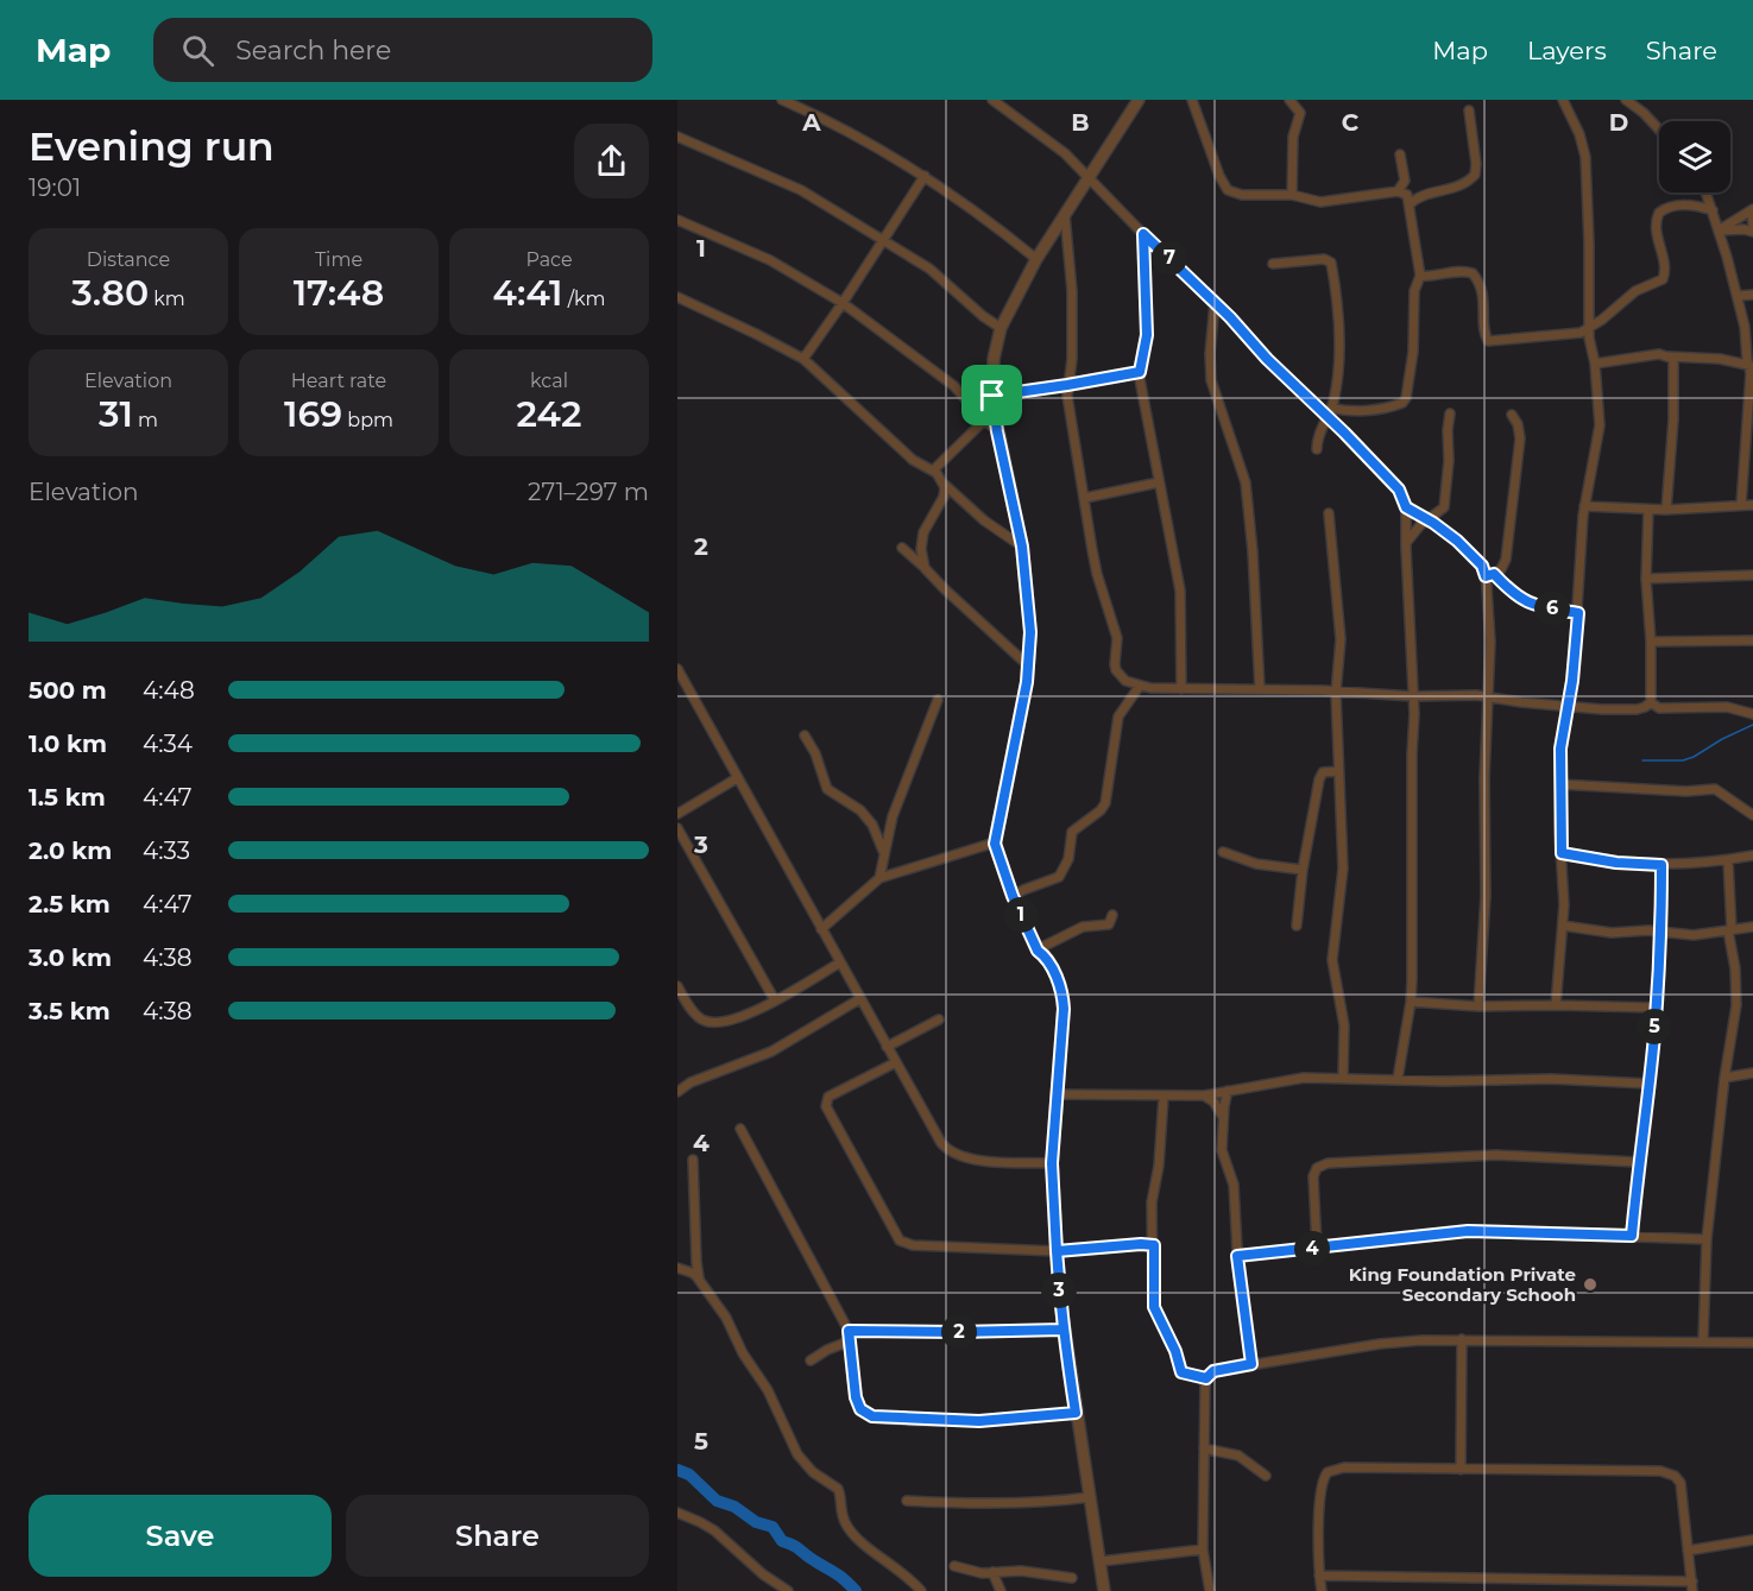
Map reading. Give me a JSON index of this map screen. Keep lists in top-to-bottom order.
{
  "places": ["King Foundation Private Secondary Schooh"],
  "page": {
    "header": "Map",
    "search": "Search here",
    "nav": ["Map", "Layers", "Share"],
    "heading": ["Evening run", "19:01"],
    "stats": [
      ["Distance", "3.80 km"],
      ["Time", "17:48"],
      ["Pace", "4:41 /km"],
      ["Elevation", "31 m"],
      ["Heart rate", "169 bpm"],
      ["kcal", "242"]
    ],
    "pins": [
      "7",
      "6",
      "1",
      "5",
      "4",
      "3",
      "2"
    ],
    "chart": ["Elevation", "271–297 m"],
    "list": [
      {
        "name": "500 m",
        "note": "4:48"
      },
      {
        "name": "1.0 km",
        "note": "4:34"
      },
      {
        "name": "1.5 km",
        "note": "4:47"
      },
      {
        "name": "2.0 km",
        "note": "4:33"
      },
      {
        "name": "2.5 km",
        "note": "4:47"
      },
      {
        "name": "3.0 km",
        "note": "4:38"
      },
      {
        "name": "3.5 km",
        "note": "4:38"
      }
    ],
    "buttons": ["Save", "Share"]
  },
  "grid": {
    "columns": [
      "A",
      "B",
      "C",
      "D"
    ],
    "rows": [
      "1",
      "2",
      "3",
      "4",
      "5"
    ]
  }
}
